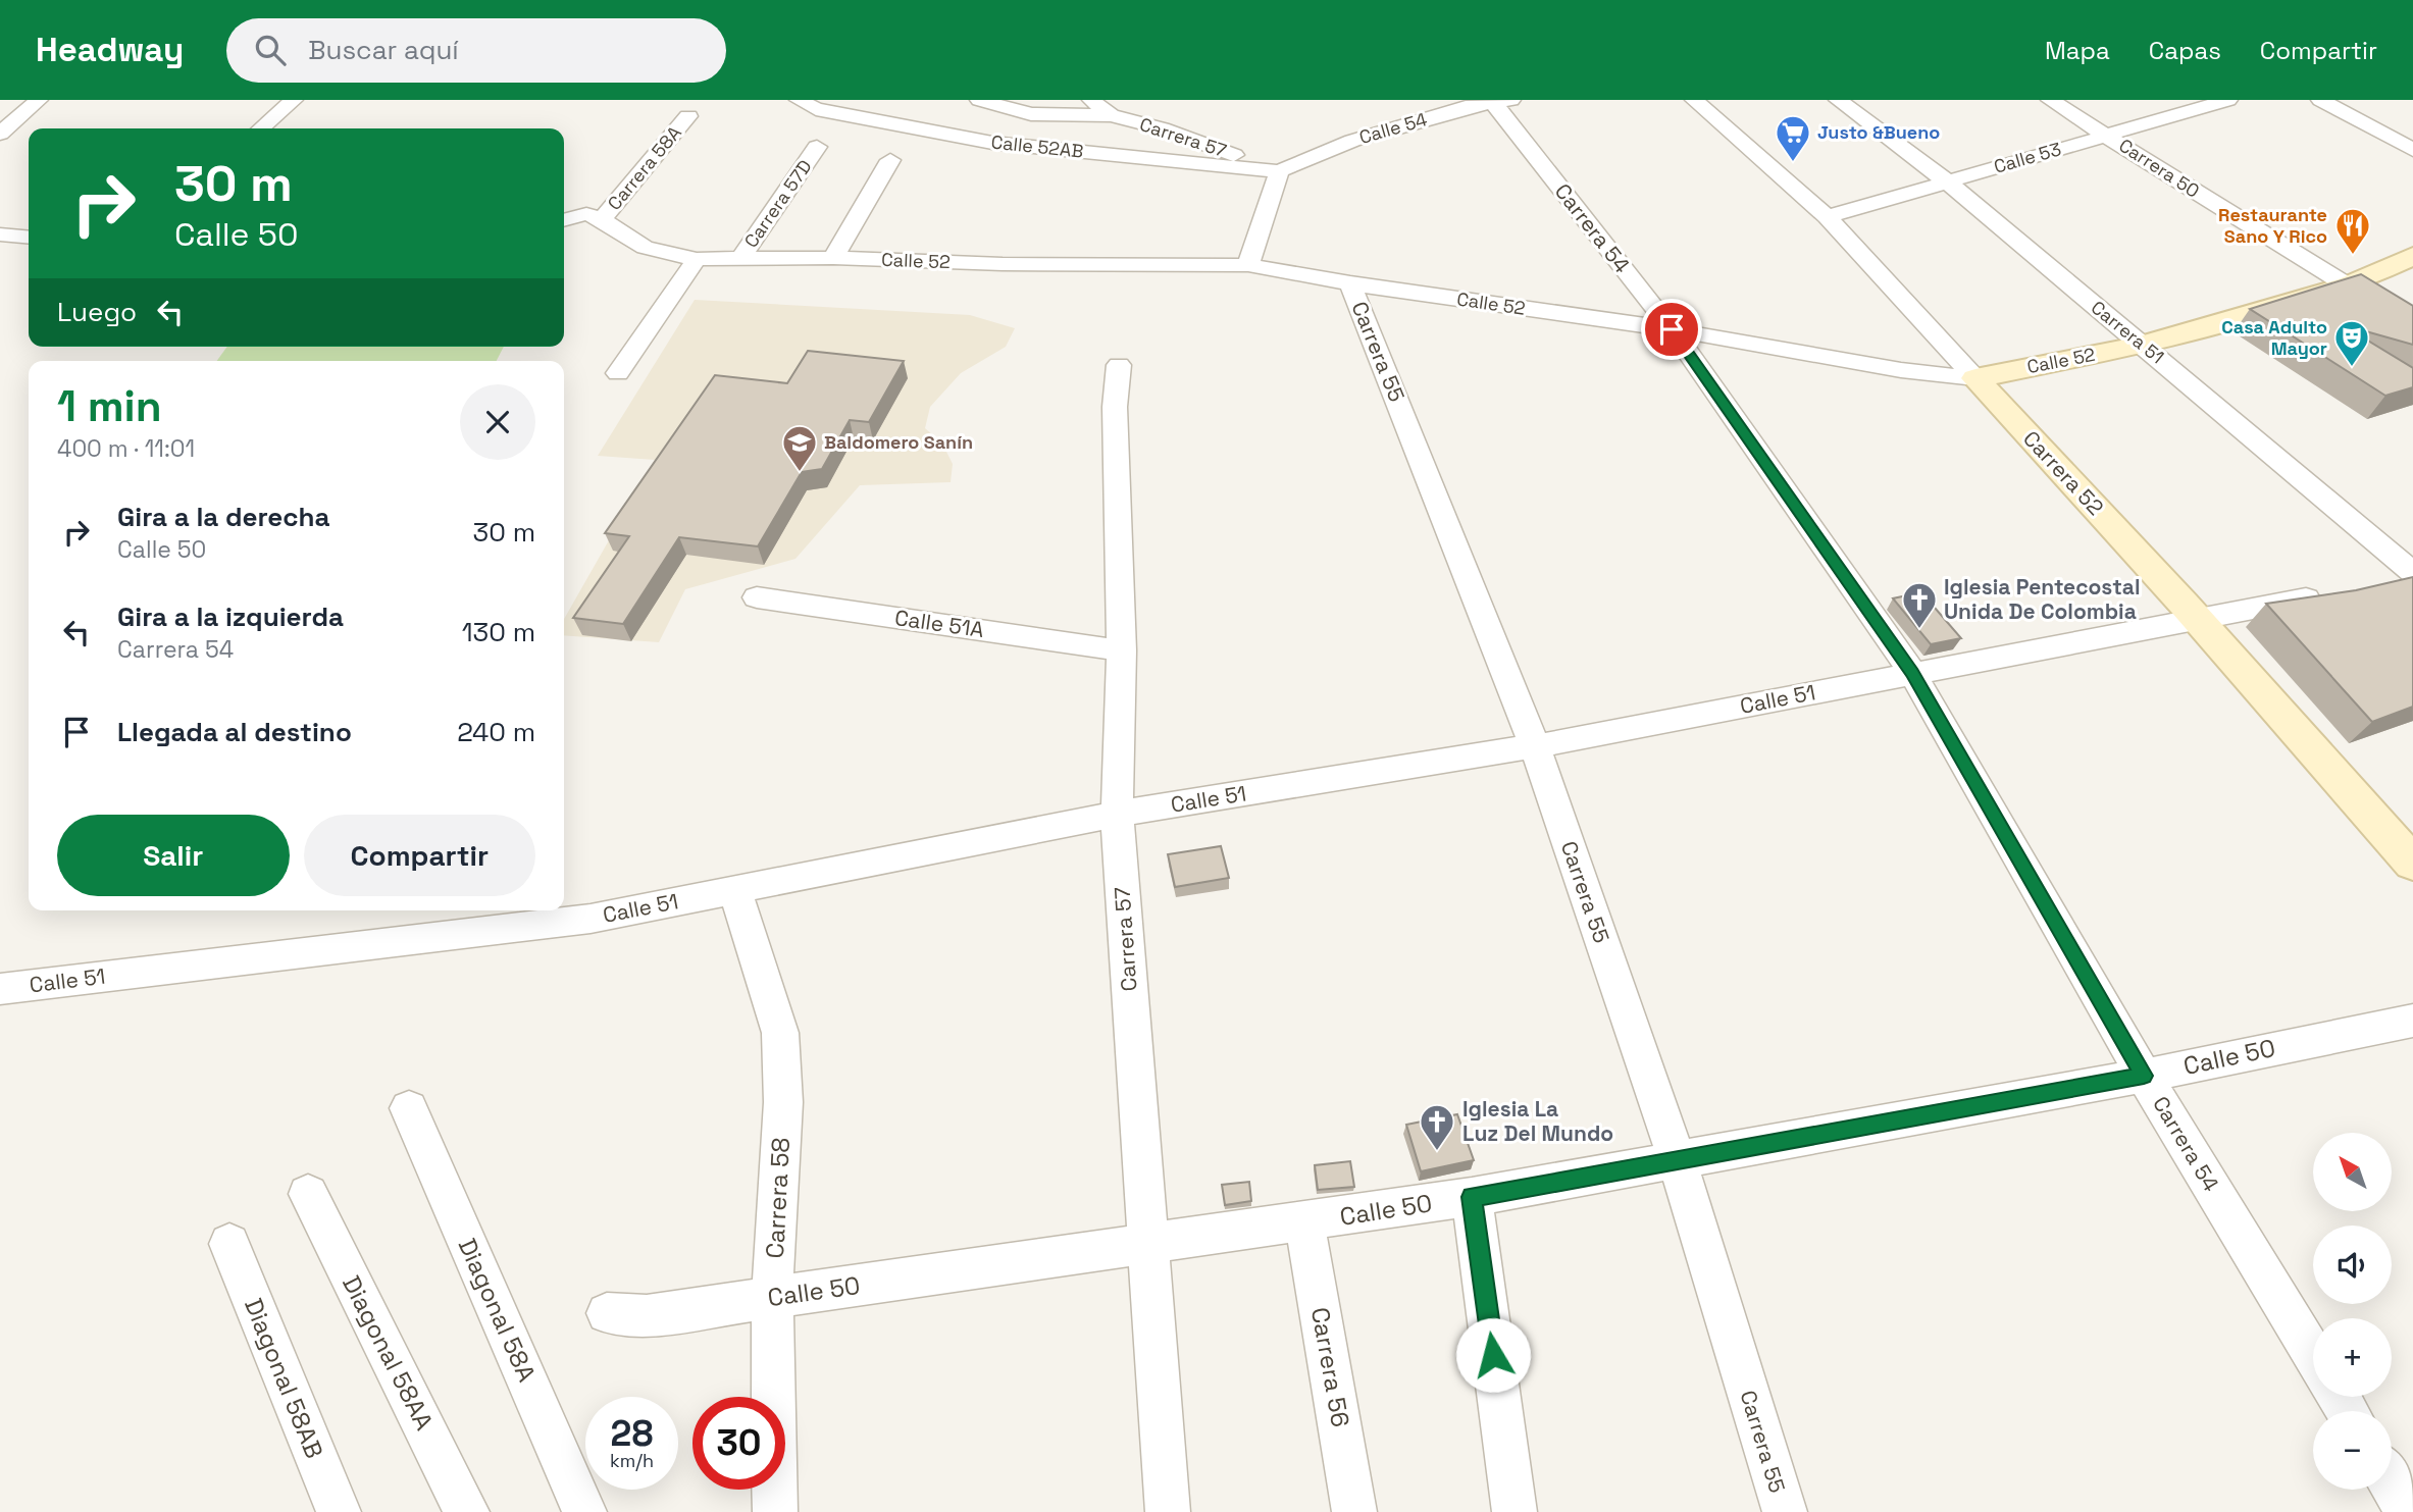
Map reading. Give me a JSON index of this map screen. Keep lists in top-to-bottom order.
{
  "streets": {
    "street": [
      "Calle 54",
      "Carrera 57",
      "Calle 52AB",
      "Calle 53",
      "Carrera 58A",
      "Carrera 50",
      "Carrera 57D",
      "Carrera 54",
      "Calle 52",
      "Carrera 51",
      "Carrera 55",
      "Carrera 52",
      "Calle 51A",
      "Calle 51",
      "Calle 50",
      "Carrera 58",
      "Diagonal 58A",
      "Diagonal 58AA",
      "Carrera 56",
      "Diagonal 58AB"
    ]
  },
  "crossings": [
    ["Calle 54", "Carrera 57"],
    ["Calle 54", "Calle 52AB"],
    ["Calle 54", "Carrera 54"],
    ["Carrera 57", "Calle 52AB"],
    ["Carrera 57", "Calle 51A"],
    ["Carrera 57", "Calle 51"],
    ["Carrera 57", "Calle 50"],
    ["Calle 53", "Carrera 50"],
    ["Calle 53", "Carrera 51"],
    ["Calle 53", "Carrera 52"],
    ["Carrera 58A", "Calle 52"],
    ["Carrera 50", "Calle 52"],
    ["Carrera 57D", "Calle 52"],
    ["Carrera 54", "Calle 52"],
    ["Carrera 54", "Calle 51"],
    ["Carrera 54", "Calle 50"],
    ["Calle 52", "Carrera 51"],
    ["Calle 52", "Carrera 55"],
    ["Calle 52", "Carrera 52"],
    ["Carrera 55", "Calle 51"],
    ["Carrera 55", "Calle 50"],
    ["Carrera 52", "Calle 51"],
    ["Calle 51", "Carrera 58"],
    ["Calle 50", "Carrera 58"],
    ["Calle 50", "Carrera 56"]
  ],
  "places": {
    "supermarket": ["Justo &Bueno"],
    "restaurant": ["Restaurante Sano Y Rico"],
    "theatre": ["Casa Adulto Mayor"],
    "school or university": ["Baldomero Sanín"],
    "church": ["Iglesia Pentecostal Unida De Colombia", "Iglesia La Luz Del Mundo"]
  },
  "north": "top left",
  "page": {
    "header": "Headway",
    "search": "Buscar aquí",
    "nav": ["Mapa", "Capas", "Compartir"],
    "turn": ["30 m", "Calle 50"],
    "then": "Luego",
    "heading": ["1 min", "400 m · 11:01"],
    "list": [
      {
        "name": "Gira a la derecha",
        "note": "Calle 50",
        "value": "30 m"
      },
      {
        "name": "Gira a la izquierda",
        "note": "Carrera 54",
        "value": "130 m"
      },
      {
        "name": "Llegada al destino",
        "value": "240 m"
      }
    ],
    "buttons": ["Salir", "Compartir"],
    "map_buttons": ["+", "−"],
    "speed": "28 km/h",
    "limit": "30"
  }
}
